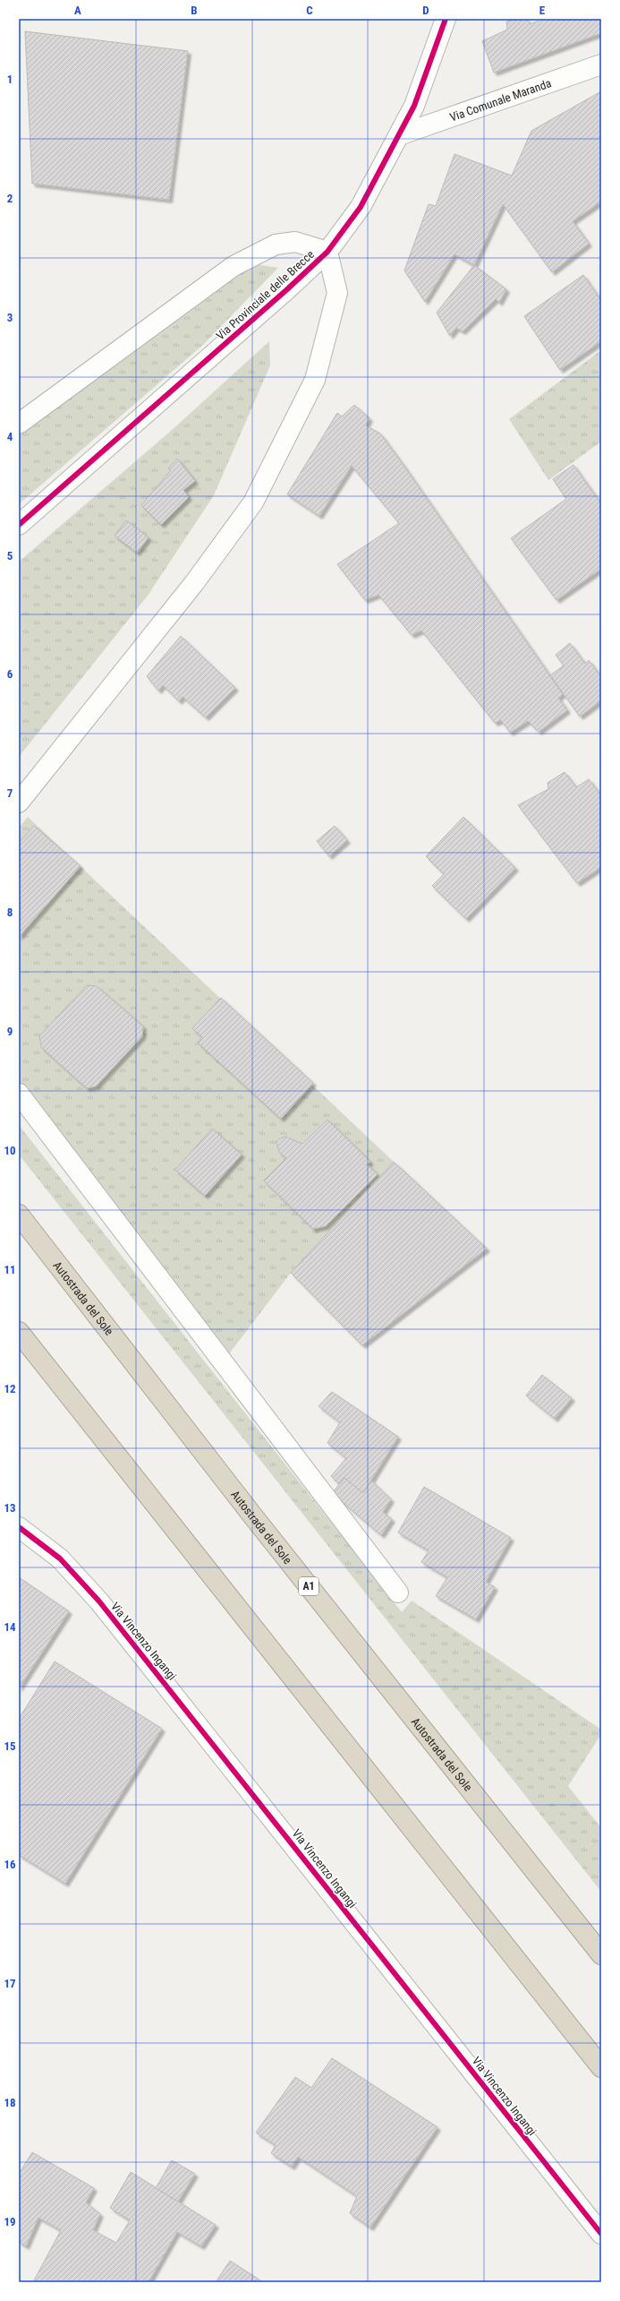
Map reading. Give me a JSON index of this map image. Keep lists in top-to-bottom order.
{
  "streets": {
    "highway": ["Autostrada del Sole", "A1"],
    "street": ["Via Comunale Maranda", "Via Provinciale delle Brecce", "Via Vincenzo Ingangi"]
  },
  "crossings": [
    ["Via Comunale Maranda", "Via Provinciale delle Brecce"]
  ],
  "grid": {
    "columns": [
      "A",
      "B",
      "C",
      "D",
      "E"
    ],
    "rows": [
      "1",
      "2",
      "3",
      "4",
      "5",
      "6",
      "7",
      "8",
      "9",
      "10",
      "11",
      "12",
      "13",
      "14",
      "15",
      "16",
      "17",
      "18",
      "19"
    ]
  }
}
